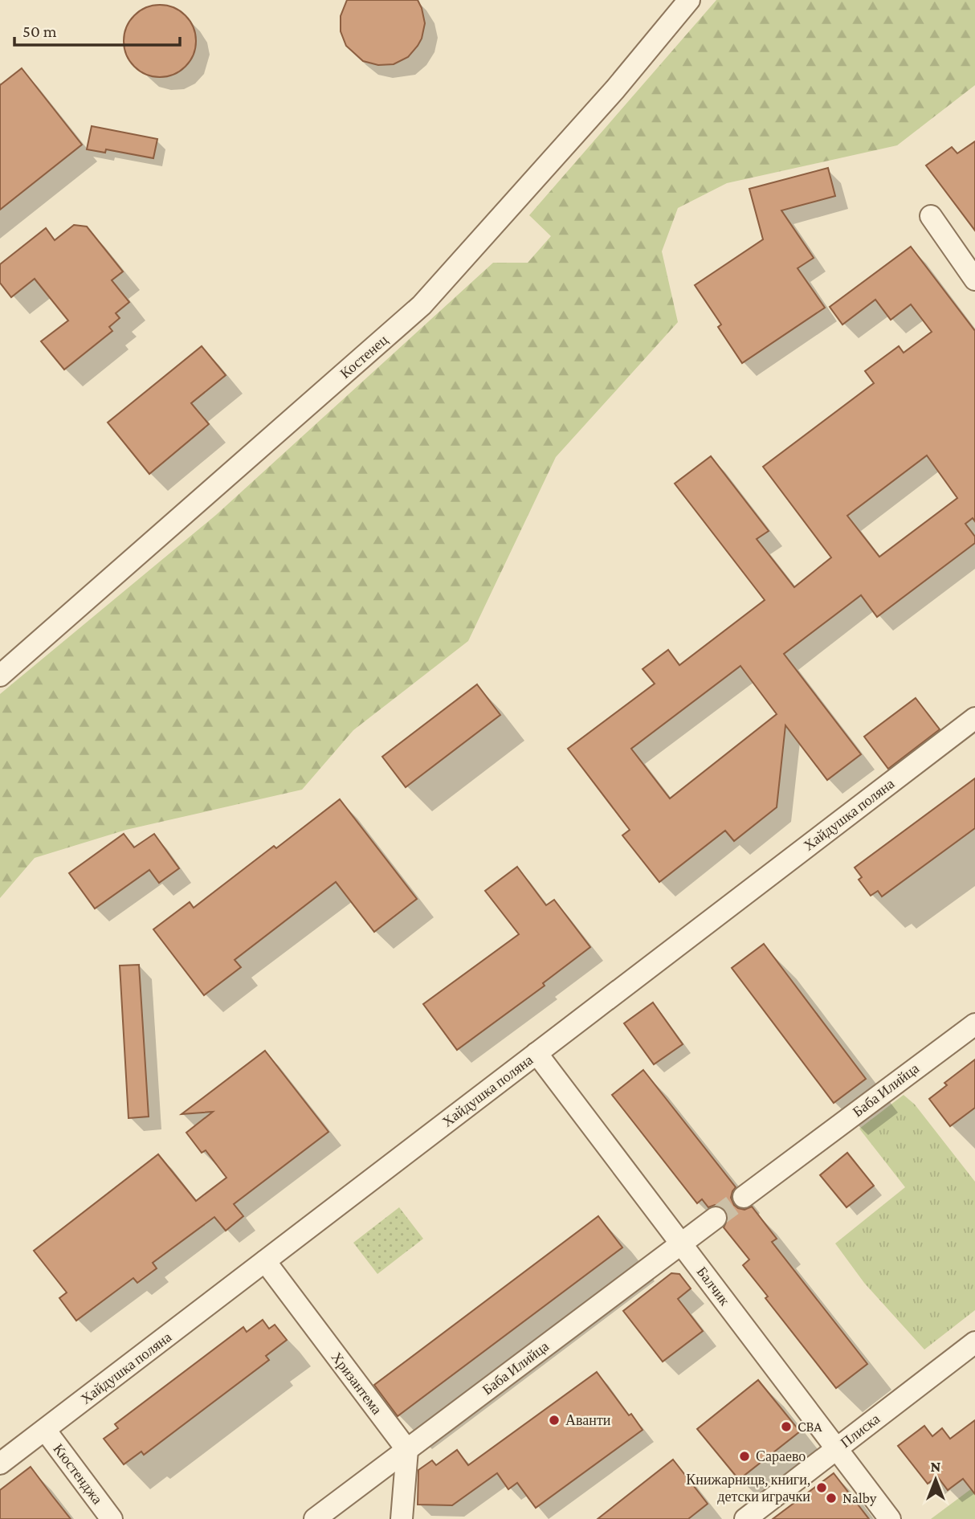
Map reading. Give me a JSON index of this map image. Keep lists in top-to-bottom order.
{
  "streets": {
    "street": [
      "Костенец",
      "Хайдушка поляна",
      "Баба Илийца",
      "Балчик",
      "Хризантема",
      "Плиска",
      "Кюстенджа"
    ]
  },
  "crossings": [
    ["Хайдушка поляна", "Балчик"],
    ["Хайдушка поляна", "Хризантема"],
    ["Хайдушка поляна", "Кюстенджа"],
    ["Баба Илийца", "Балчик"],
    ["Баба Илийца", "Хризантема"],
    ["Балчик", "Плиска"]
  ],
  "places": [
    "Аванти",
    "CBA",
    "Сараево",
    "Книжарницв, книги, детски играчки",
    "Nalby"
  ],
  "scale_bar": "50 m",
  "north": "top"
}
